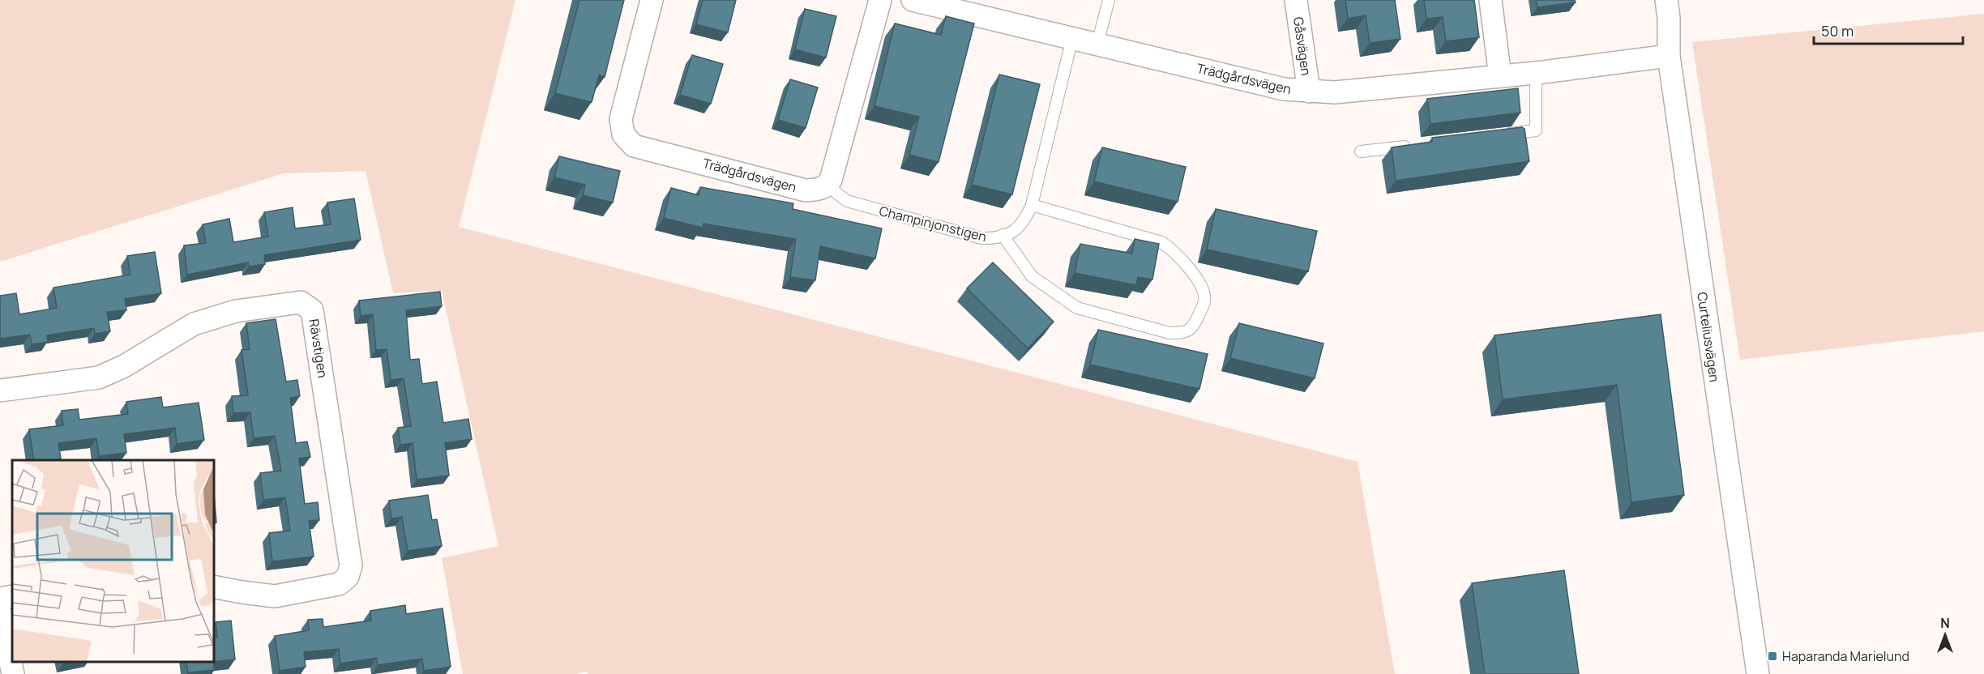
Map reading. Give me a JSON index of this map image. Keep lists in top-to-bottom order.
{
  "streets": {
    "street": [
      "Gåsvägen",
      "Trädgårdsvägen",
      "Curteliusvägen",
      "Rävstigen"
    ],
    "lane": ["Champinjonstigen"]
  },
  "crossings": [
    ["Gåsvägen", "Trädgårdsvägen"],
    ["Trädgårdsvägen", "Champinjonstigen"],
    ["Trädgårdsvägen", "Curteliusvägen"]
  ],
  "places": {
    "transit": ["Haparanda Marielund"]
  },
  "scale_bar": "50 m",
  "north": "top"
}
